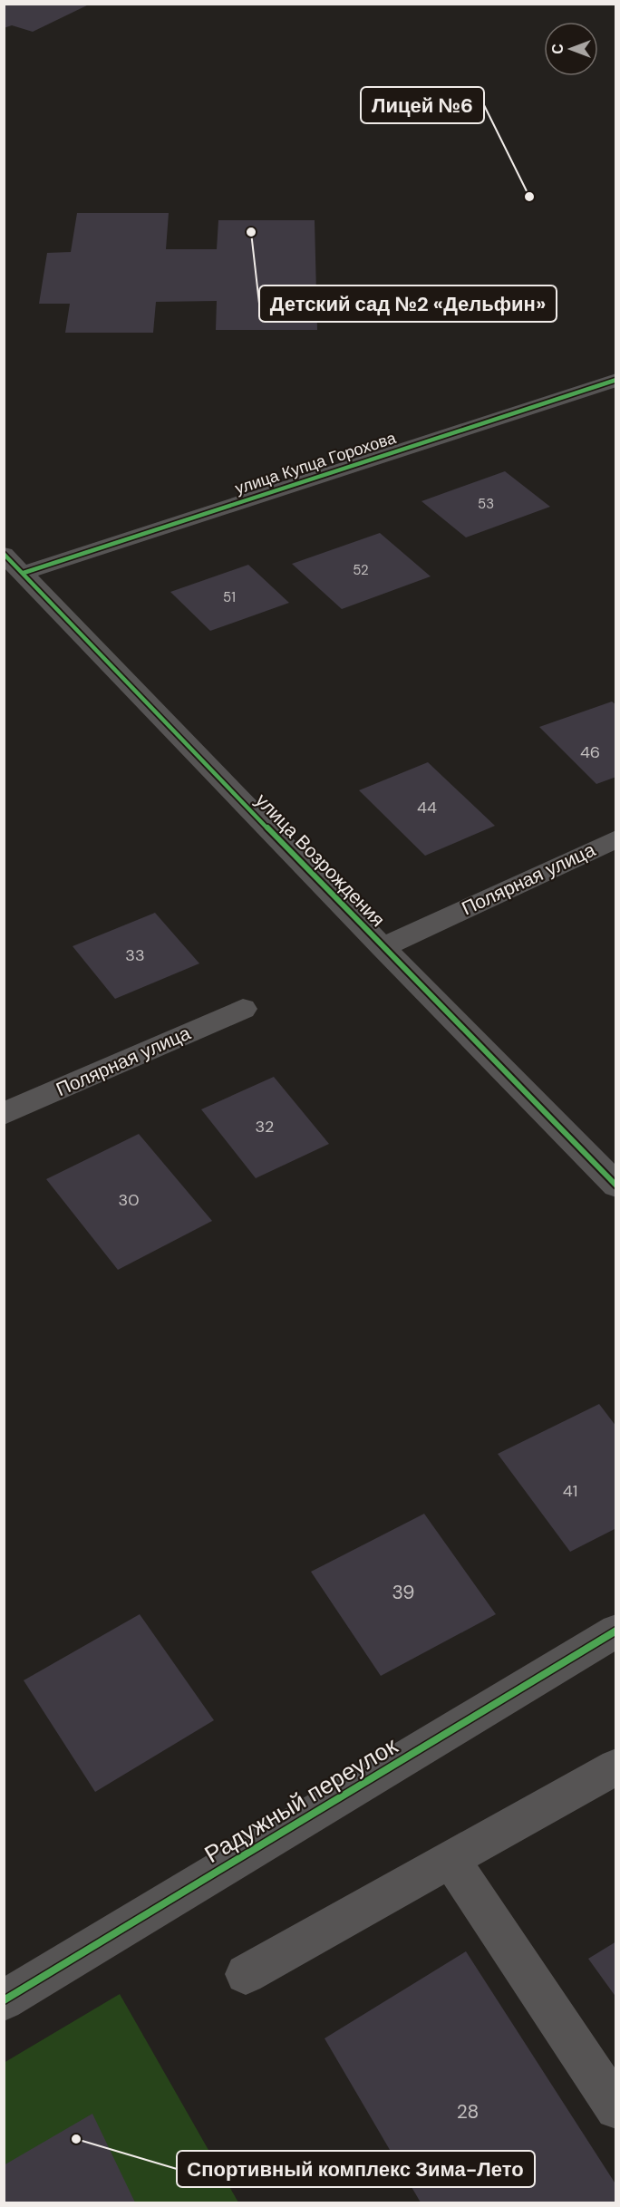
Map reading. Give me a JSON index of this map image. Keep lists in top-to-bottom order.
{
  "streets": {
    "street": [
      "улица Купца Горохова",
      "улица Возрождения",
      "Полярная улица",
      "Радужный переулок"
    ]
  },
  "crossings": [
    ["улица Купца Горохова", "улица Возрождения"],
    ["улица Возрождения", "Полярная улица"]
  ],
  "places": ["Лицей №6", "Детский сад №2 «Дельфин»", "Спортивный комплекс Зима-Лето"],
  "house_numbers": [
    "53",
    "52",
    "51",
    "46",
    "44",
    "33",
    "32",
    "30",
    "41",
    "39",
    "28"
  ],
  "north": "left"
}
